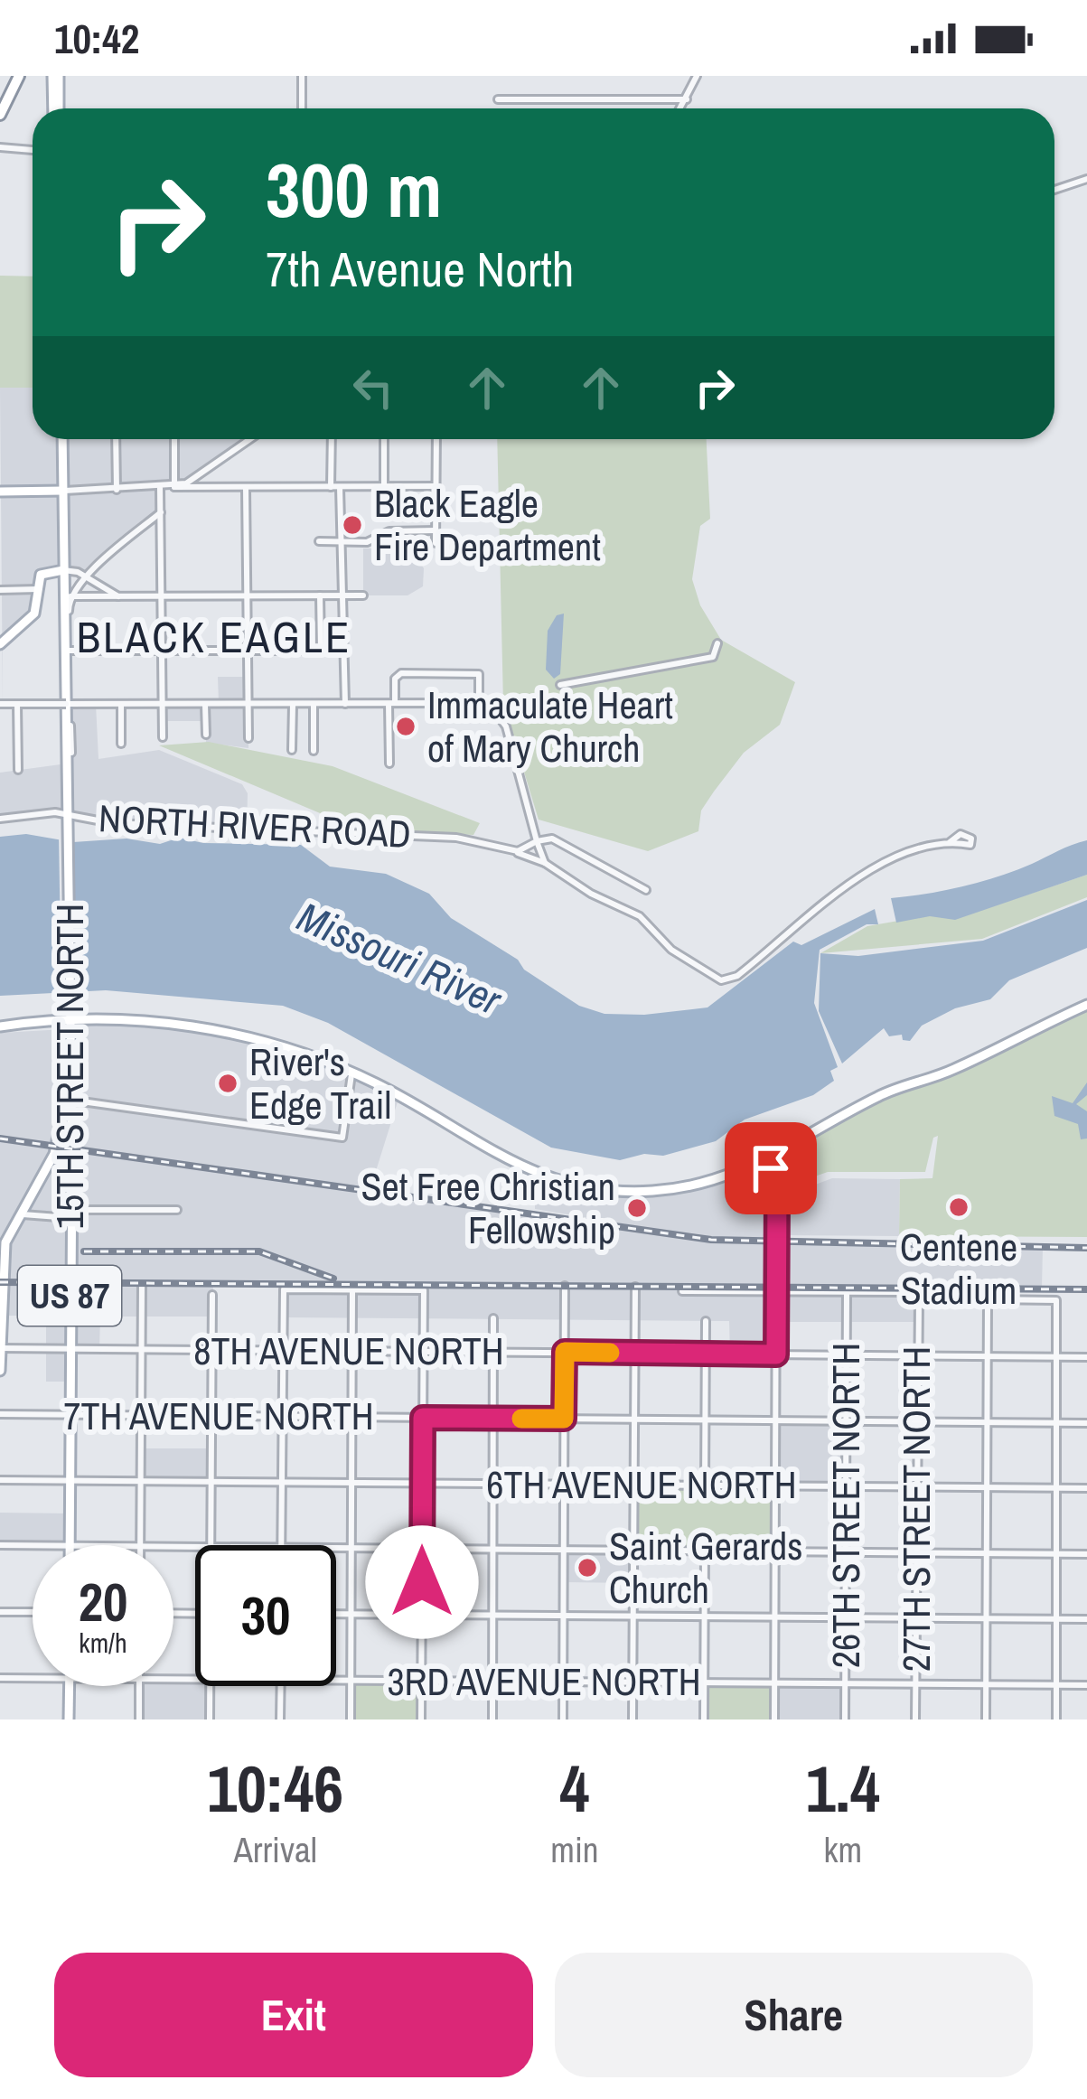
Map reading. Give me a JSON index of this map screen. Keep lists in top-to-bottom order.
{
  "streets": {
    "main road": ["15TH STREET NORTH", "US 87"],
    "street": [
      "NORTH RIVER ROAD",
      "8TH AVENUE NORTH",
      "7TH AVENUE NORTH",
      "6TH AVENUE NORTH",
      "26TH STREET NORTH",
      "27TH STREET NORTH",
      "3RD AVENUE NORTH"
    ]
  },
  "crossings": [
    ["NORTH RIVER ROAD", "15TH STREET NORTH"],
    ["15TH STREET NORTH", "US 87"],
    ["15TH STREET NORTH", "8TH AVENUE NORTH"],
    ["15TH STREET NORTH", "7TH AVENUE NORTH"],
    ["15TH STREET NORTH", "6TH AVENUE NORTH"],
    ["US 87", "8TH AVENUE NORTH"],
    ["8TH AVENUE NORTH", "26TH STREET NORTH"],
    ["8TH AVENUE NORTH", "27TH STREET NORTH"],
    ["7TH AVENUE NORTH", "26TH STREET NORTH"],
    ["7TH AVENUE NORTH", "27TH STREET NORTH"],
    ["6TH AVENUE NORTH", "26TH STREET NORTH"],
    ["6TH AVENUE NORTH", "27TH STREET NORTH"],
    ["26TH STREET NORTH", "3RD AVENUE NORTH"],
    ["27TH STREET NORTH", "3RD AVENUE NORTH"]
  ],
  "districts": ["BLACK EAGLE"],
  "water": ["Missouri River"],
  "places": [
    "Black Eagle Fire Department",
    "Immaculate Heart of Mary Church",
    "River's Edge Trail",
    "Centene Stadium",
    "Set Free Christian Fellowship",
    "Saint Gerards Church"
  ],
  "page": {
    "status": "10:42",
    "turn": ["300 m", "7th Avenue North"],
    "speed": "20 km/h",
    "limit": "30",
    "eta": [
      "10:46",
      "Arrival",
      "4",
      "min",
      "1.4",
      "km"
    ],
    "buttons": ["Exit", "Share"]
  }
}
